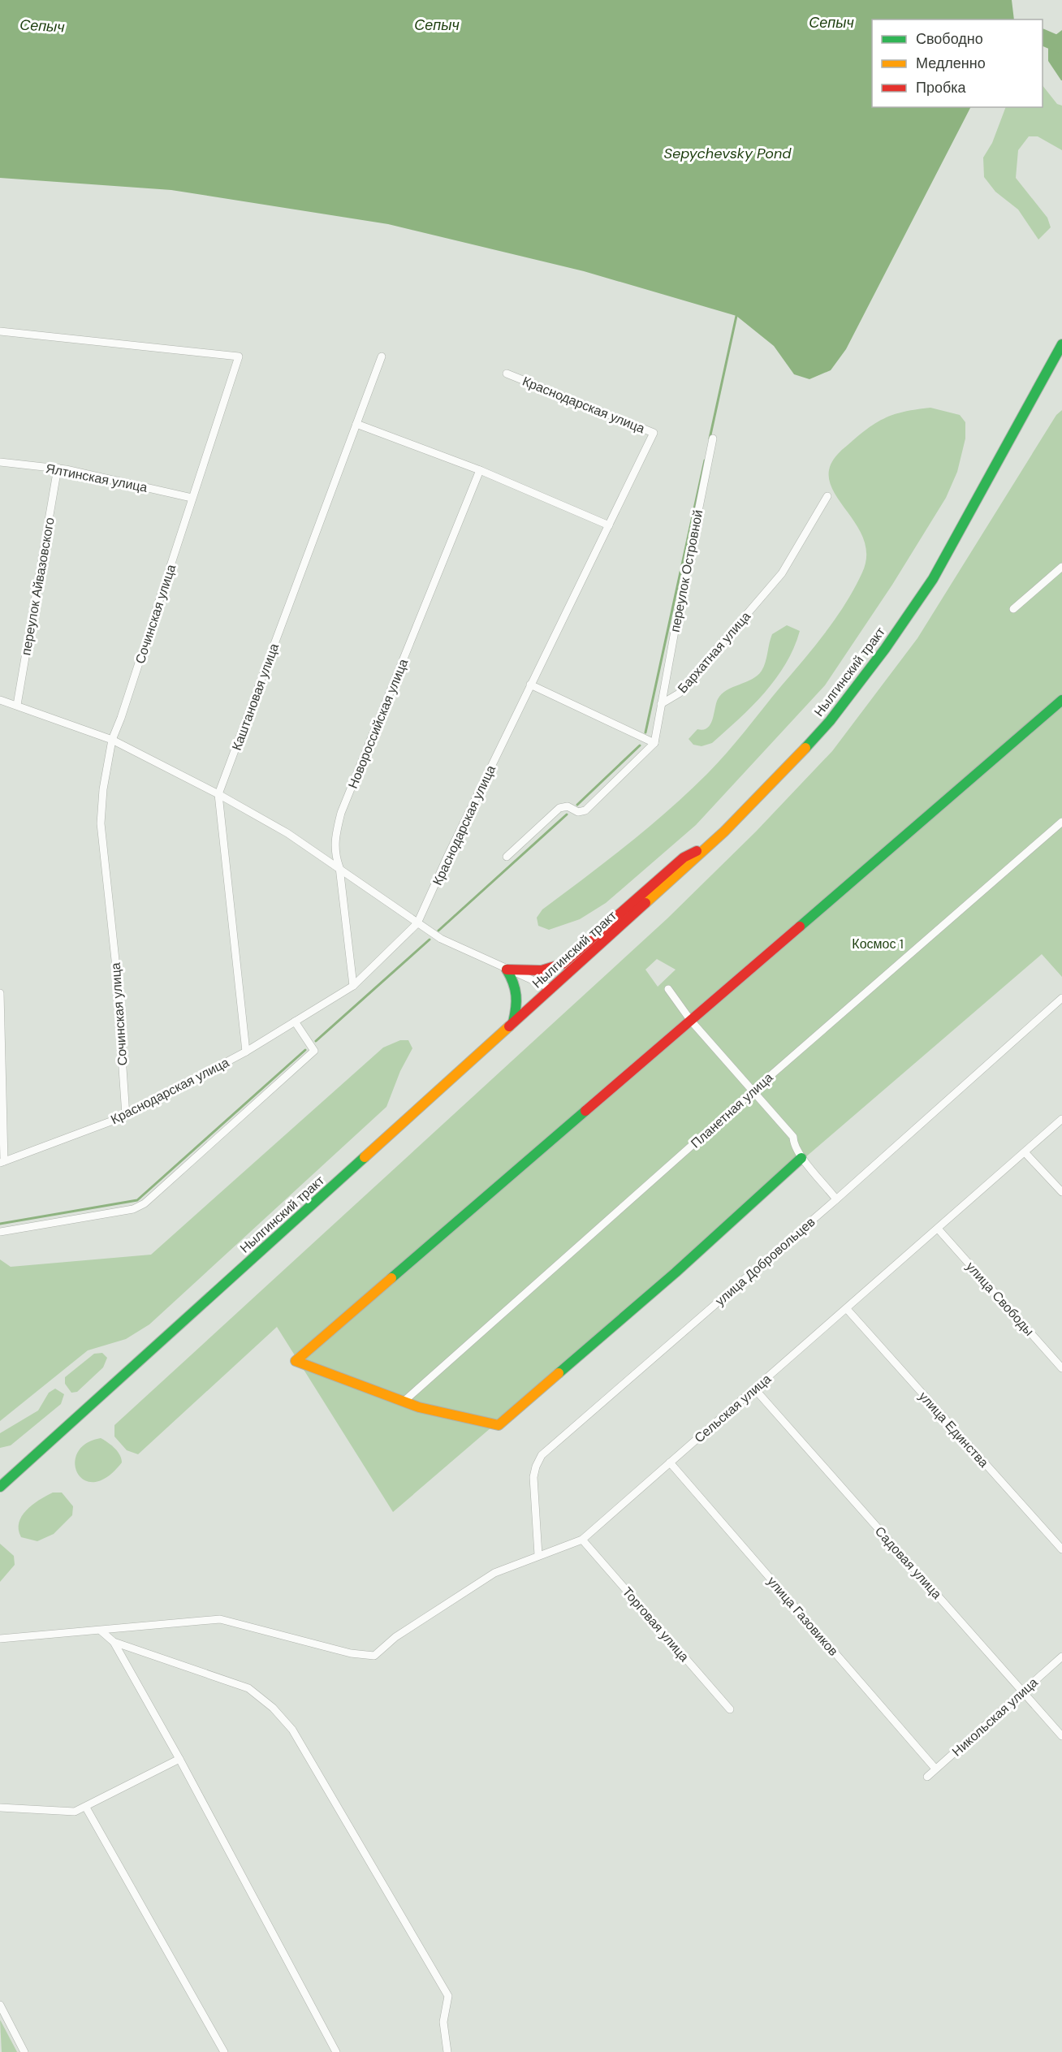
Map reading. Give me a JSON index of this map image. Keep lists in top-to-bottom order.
{
  "streets": {
    "main road": ["Нылгинский тракт"],
    "street": [
      "Краснодарская улица",
      "Ялтинская улица",
      "переулок Островной",
      "переулок Айвазовского",
      "Сочинская улица",
      "Бархатная улица",
      "Каштановая улица",
      "Новороссийская улица",
      "Планетная улица",
      "улица Добровольцев",
      "улица Свободы",
      "Сельская улица",
      "улица Единства",
      "Садовая улица",
      "улица Газовиков",
      "Торговая улица",
      "Никольская улица"
    ]
  },
  "crossings": [
    ["Краснодарская улица", "Сочинская улица"],
    ["Краснодарская улица", "Каштановая улица"],
    ["Краснодарская улица", "Новороссийская улица"],
    ["Ялтинская улица", "переулок Айвазовского"],
    ["Ялтинская улица", "Сочинская улица"],
    ["переулок Островной", "Бархатная улица"],
    ["улица Добровольцев", "Сельская улица"],
    ["улица Свободы", "Сельская улица"],
    ["Сельская улица", "улица Единства"],
    ["Сельская улица", "Садовая улица"],
    ["Сельская улица", "улица Газовиков"],
    ["Сельская улица", "Торговая улица"],
    ["Садовая улица", "Никольская улица"],
    ["улица Газовиков", "Никольская улица"]
  ],
  "water": ["Сепыч", "Sepychevsky Pond"],
  "parks": ["Космос 1"],
  "legend": ["Свободно", "Медленно", "Пробка"]
}
